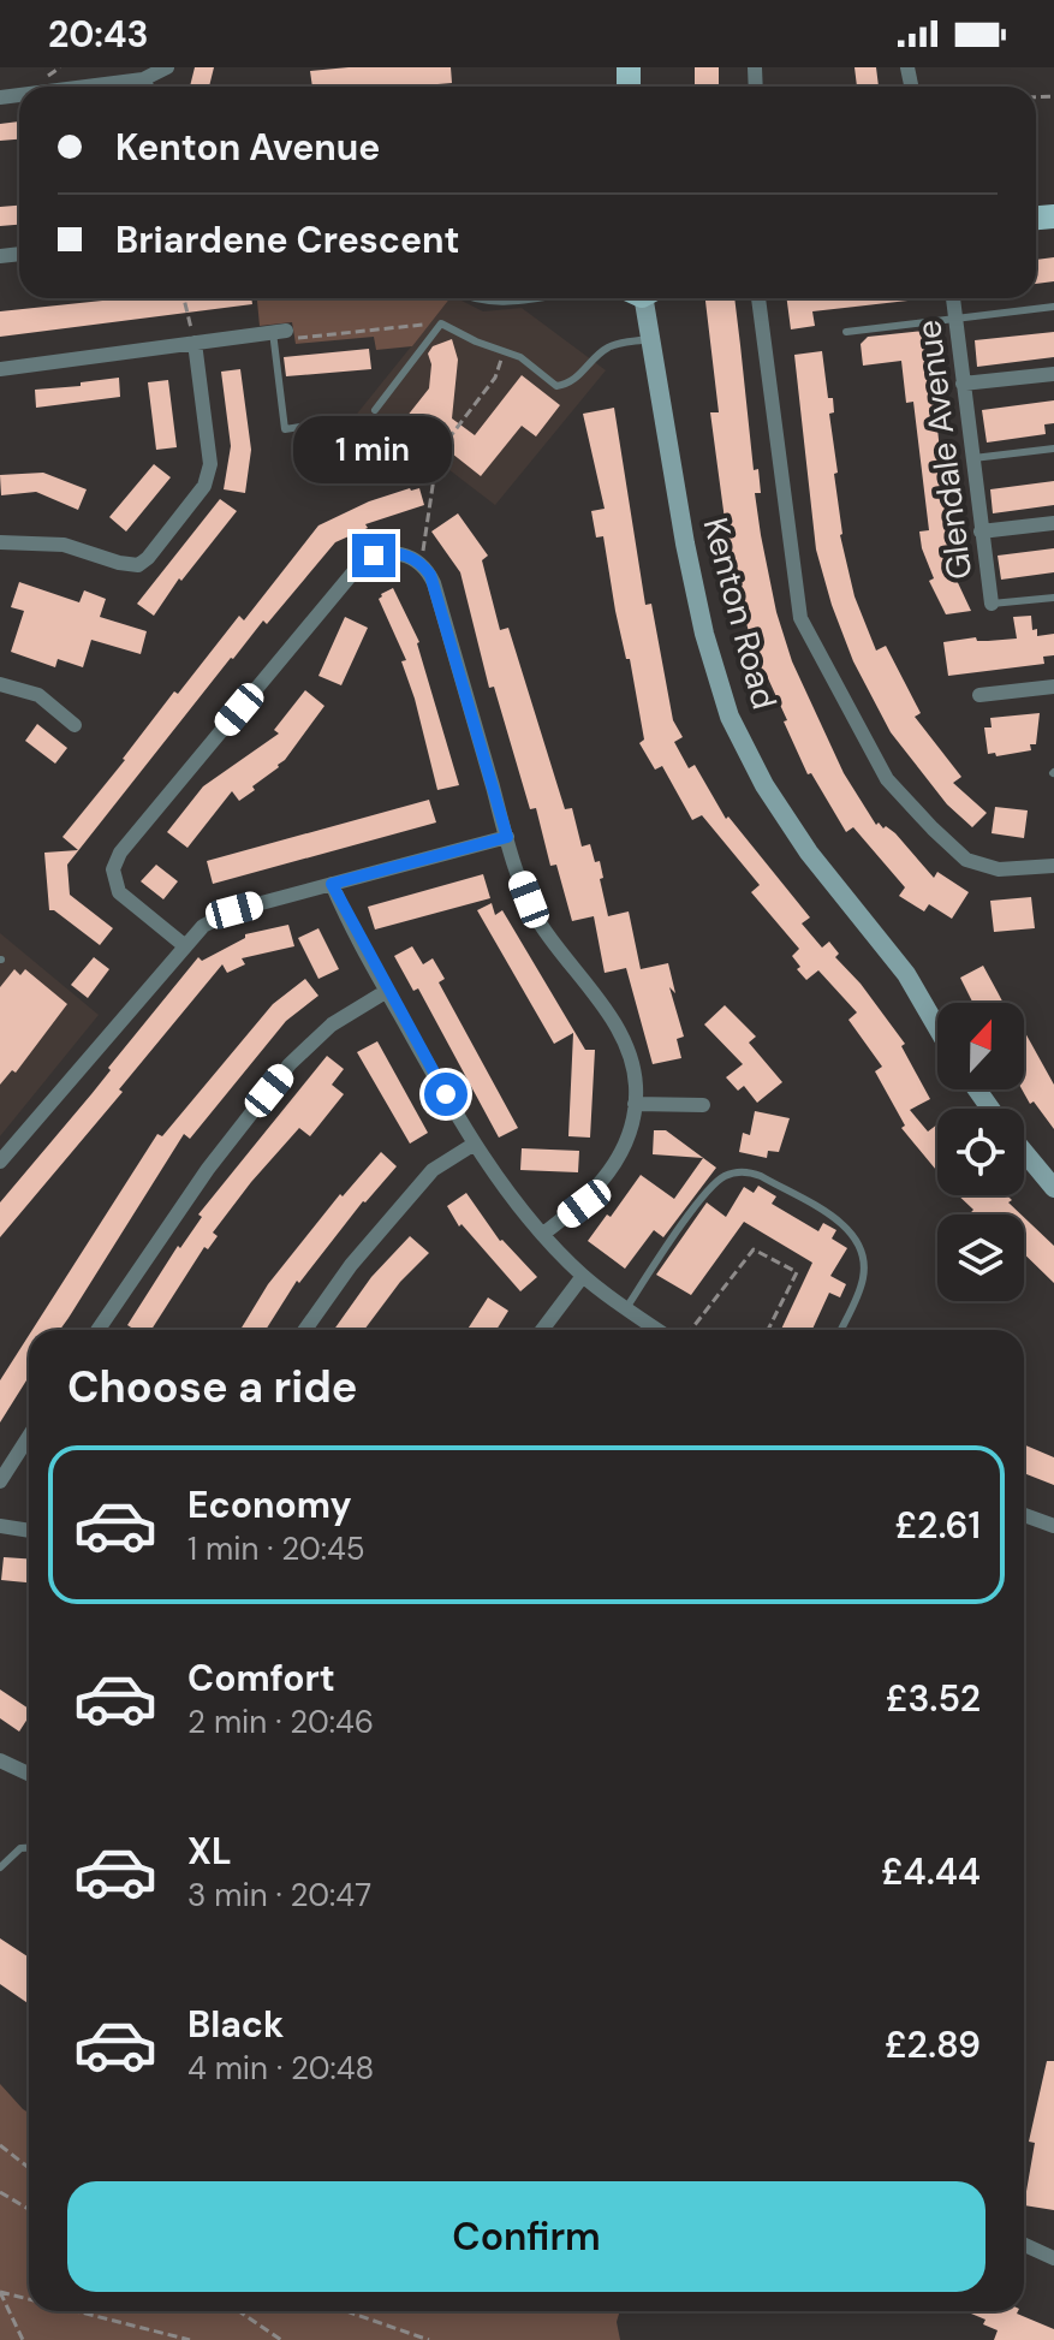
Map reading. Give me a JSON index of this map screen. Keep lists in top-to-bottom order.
{
  "streets": {
    "street": ["Glendale Avenue", "Kenton Road"]
  },
  "north": "top",
  "page": {
    "status": "20:43",
    "banner": ["Kenton Avenue", "Briardene Crescent"],
    "bubble": "1 min",
    "heading": "Choose a ride",
    "list": [
      {
        "name": "Economy",
        "note": "1 min · 20:45",
        "value": "£2.61"
      },
      {
        "name": "Comfort",
        "note": "2 min · 20:46",
        "value": "£3.52"
      },
      {
        "name": "XL",
        "note": "3 min · 20:47",
        "value": "£4.44"
      },
      {
        "name": "Black",
        "note": "4 min · 20:48",
        "value": "£2.89"
      }
    ],
    "buttons": "Confirm"
  }
}
